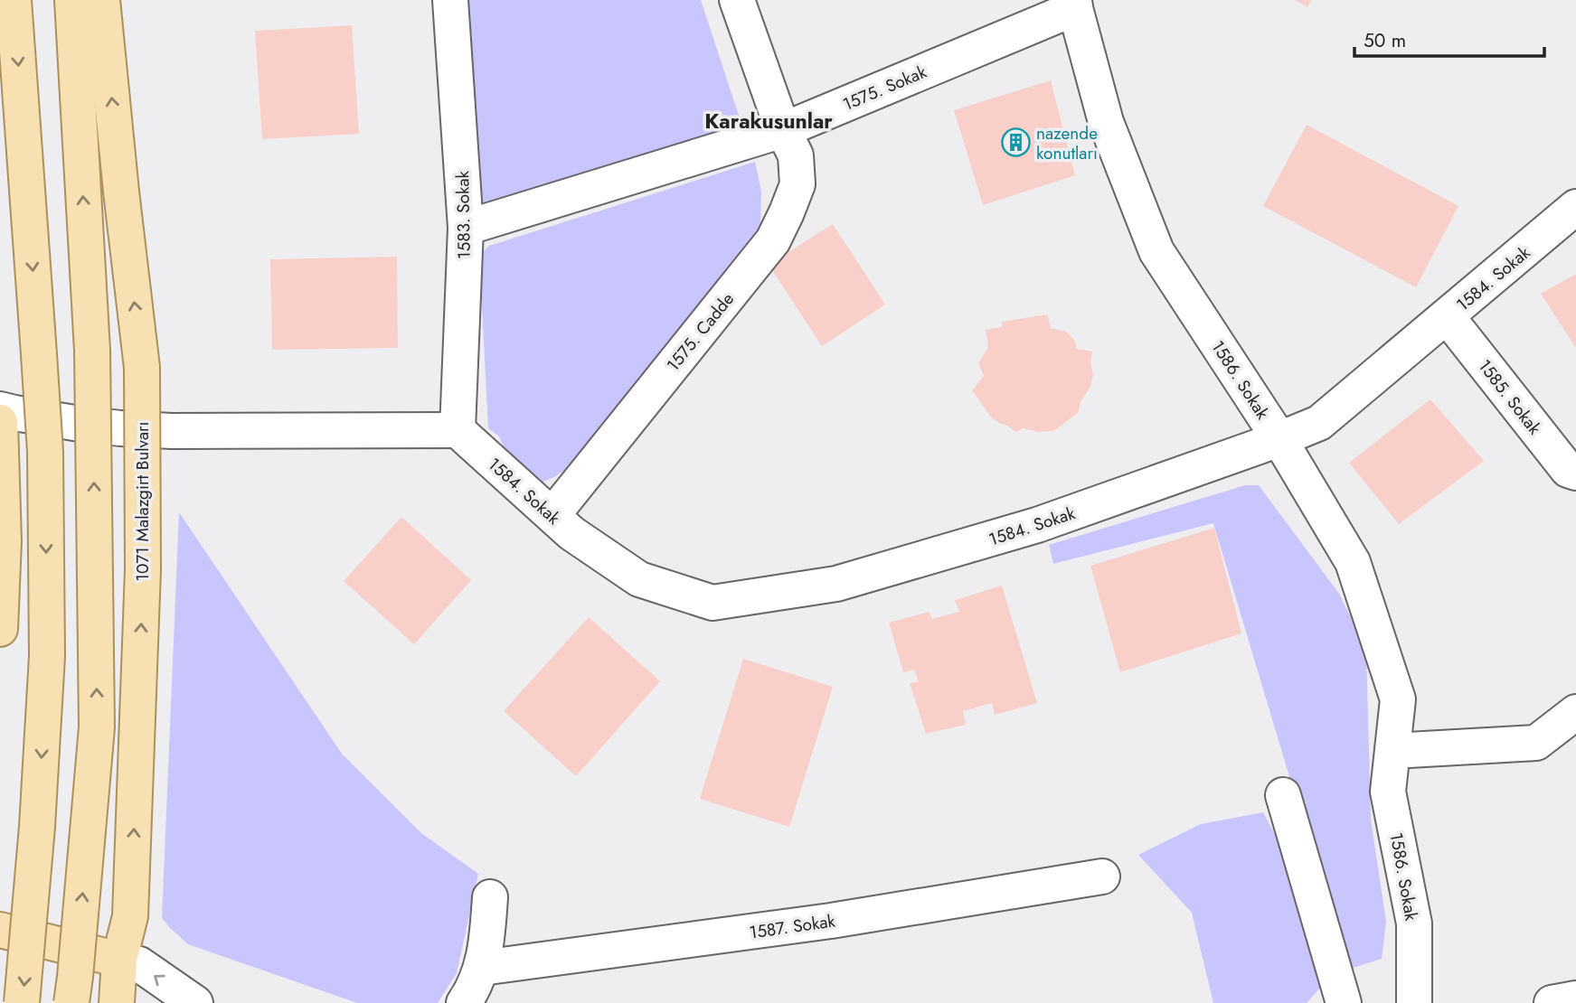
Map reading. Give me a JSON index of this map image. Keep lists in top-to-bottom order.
{
  "streets": {
    "main road": ["1071 Malazgirt Bulvarı"],
    "street": [
      "1575. Sokak",
      "1583. Sokak",
      "1584. Sokak",
      "1575. Cadde",
      "1586. Sokak",
      "1585. Sokak",
      "1587. Sokak"
    ]
  },
  "crossings": [
    ["1575. Sokak", "1583. Sokak"],
    ["1575. Sokak", "1575. Cadde"],
    ["1575. Sokak", "1586. Sokak"],
    ["1583. Sokak", "1584. Sokak"],
    ["1584. Sokak", "1575. Cadde"],
    ["1584. Sokak", "1586. Sokak"],
    ["1584. Sokak", "1585. Sokak"]
  ],
  "districts": ["Karakusunlar"],
  "places": {
    "building": ["nazende konutları"]
  },
  "scale_bar": "50 m"
}
